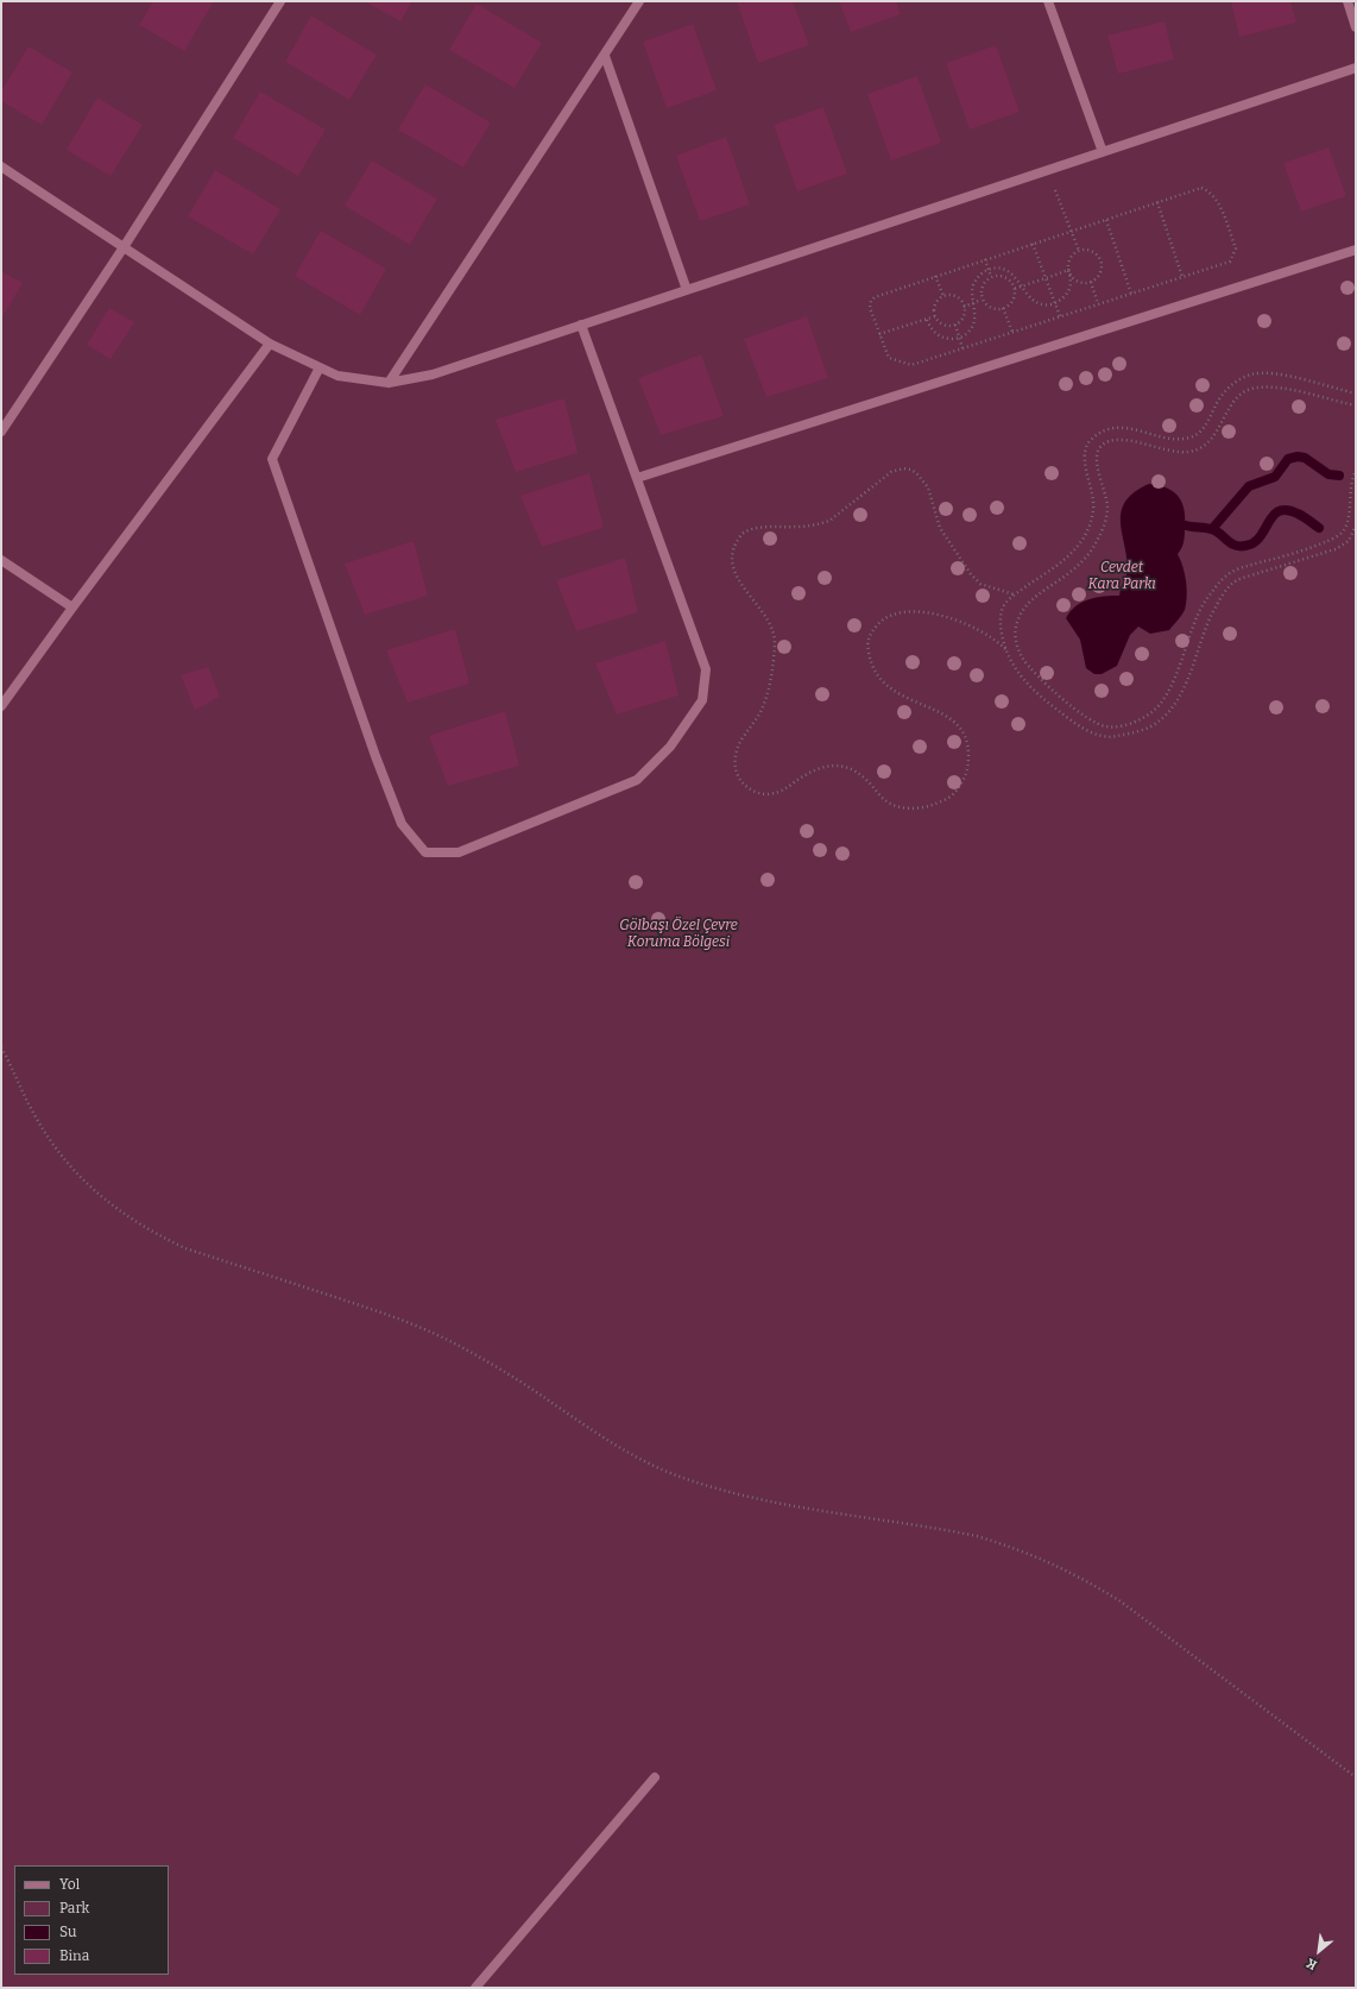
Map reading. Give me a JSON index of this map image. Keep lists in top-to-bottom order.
{
  "parks": ["Cevdet Kara Parkı", "Gölbaşı Özel Çevre Koruma Bölgesi"],
  "legend": [
    "Yol",
    "Park",
    "Su",
    "Bina"
  ],
  "north": "bottom left"
}
